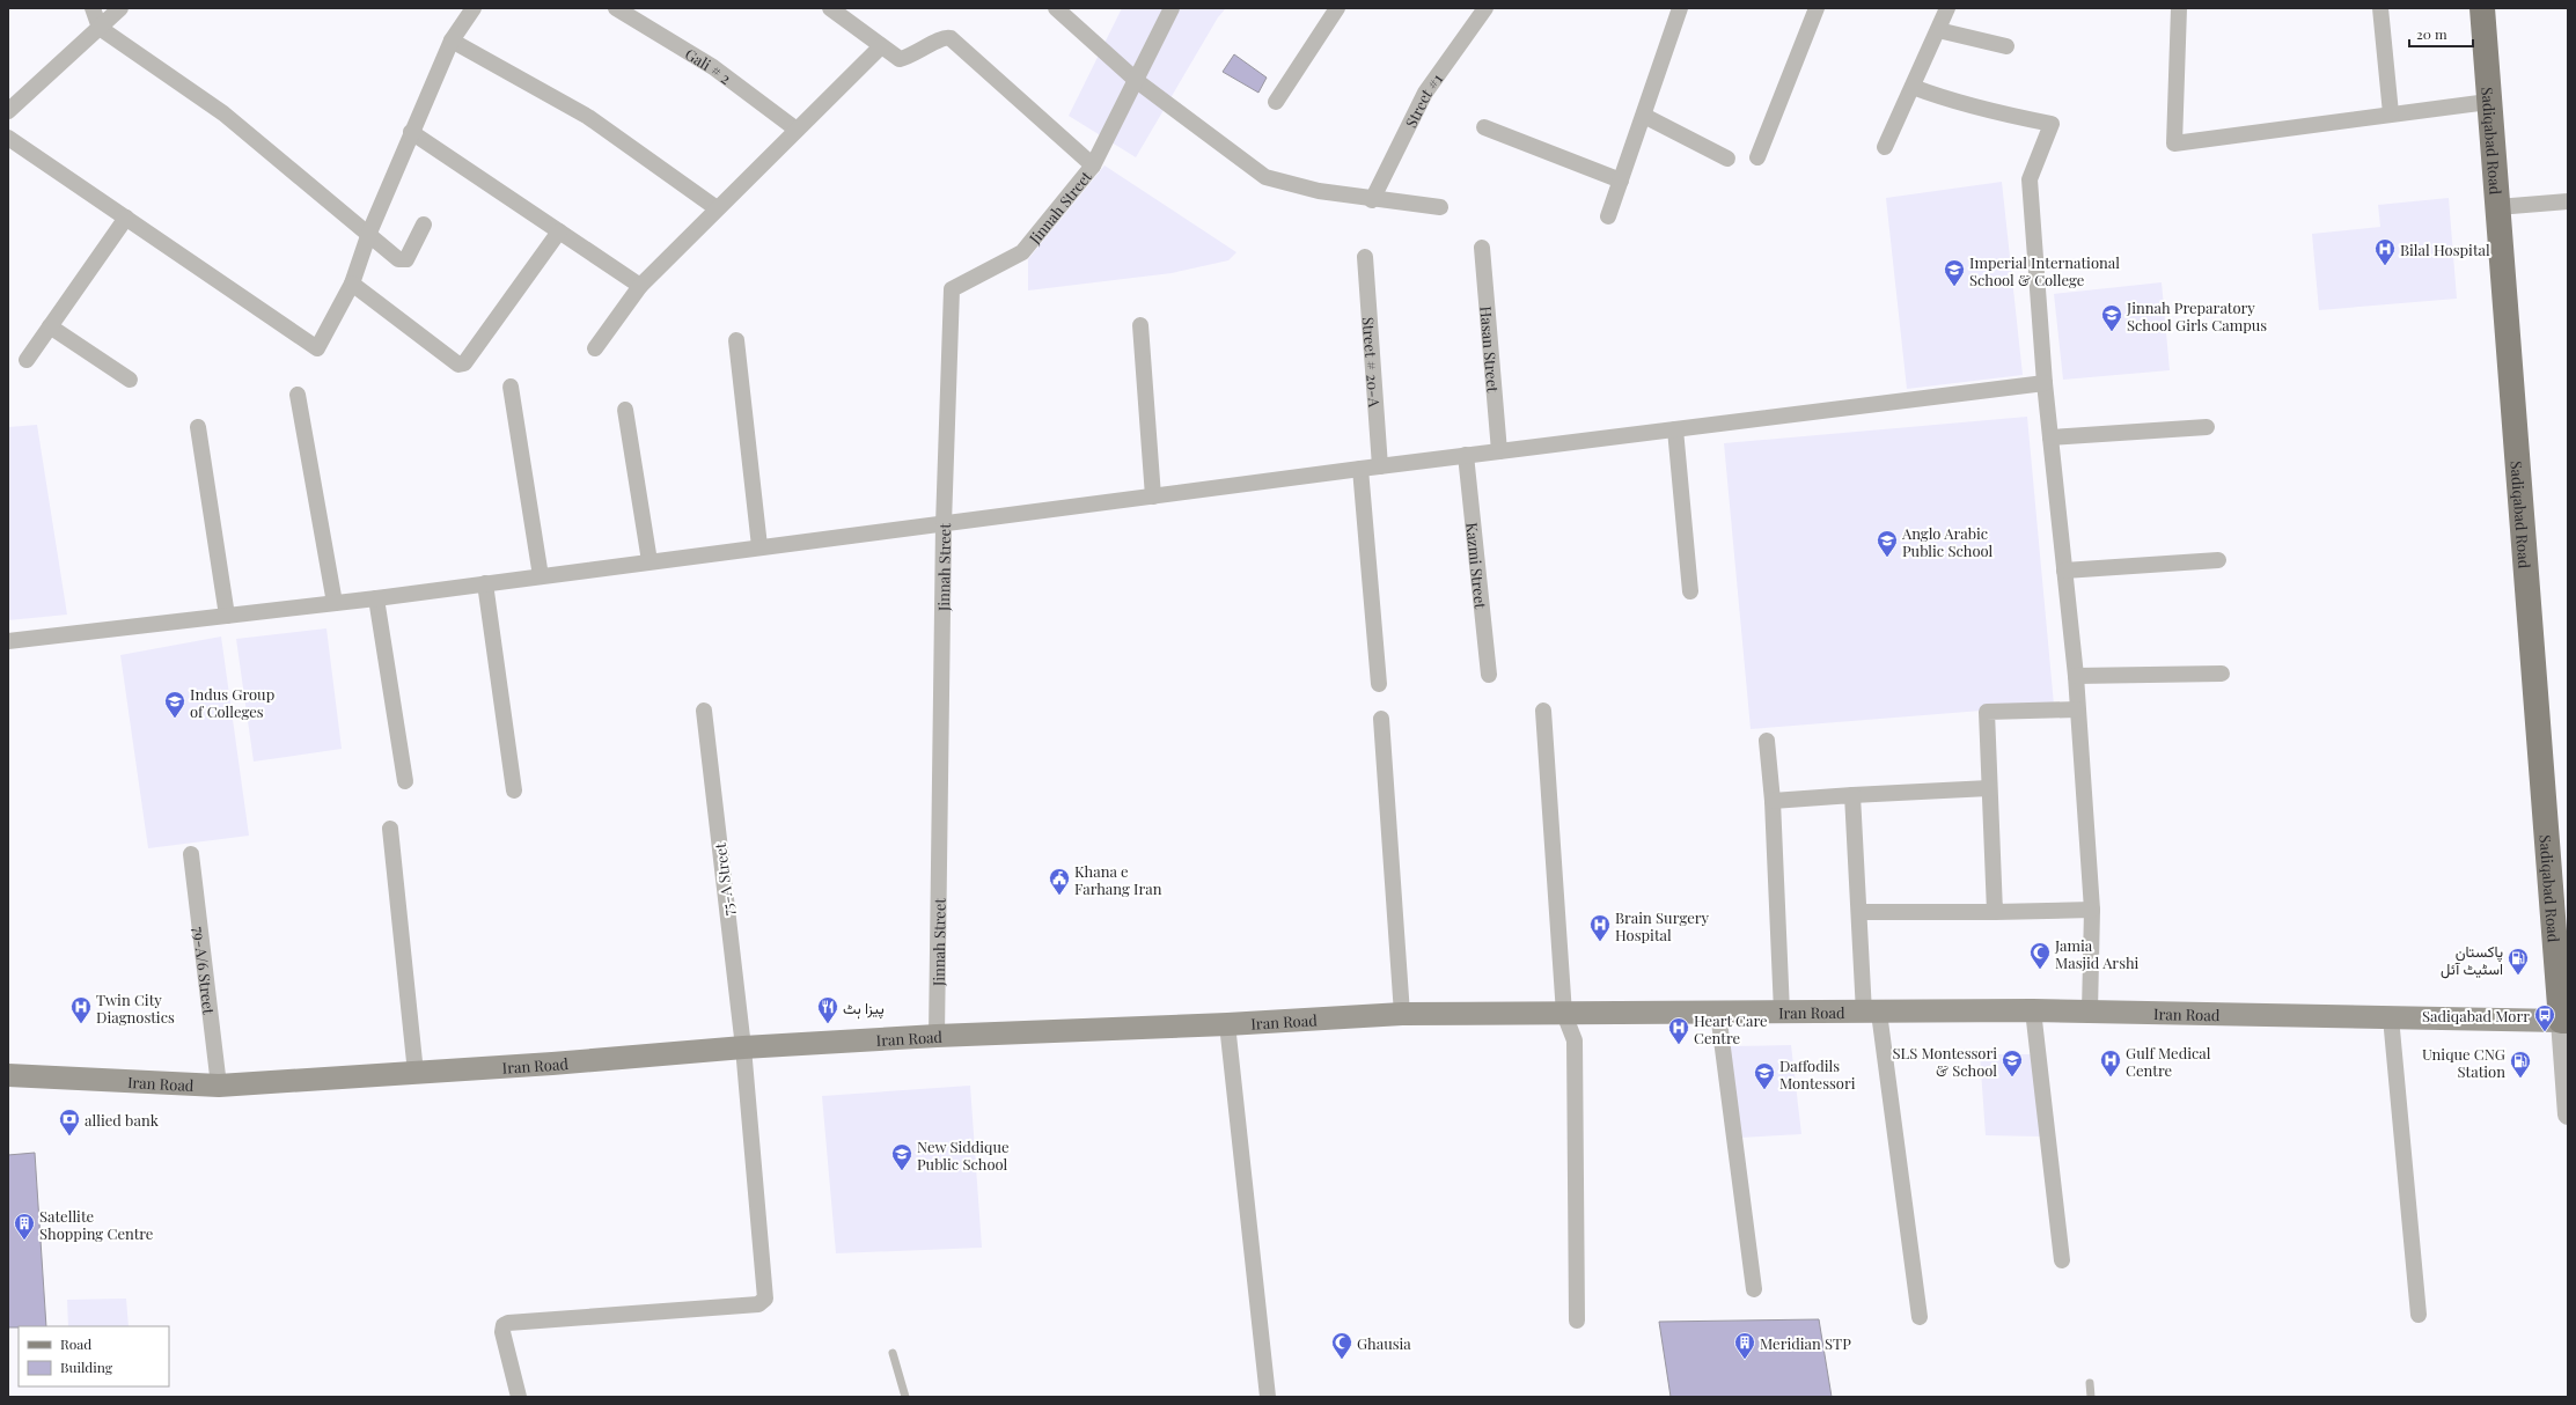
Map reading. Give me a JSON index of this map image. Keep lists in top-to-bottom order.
{
  "streets": {
    "main road": ["Sadiqabad Road", "Iran Road"],
    "street": [
      "Gali # 2",
      "Street #1",
      "Jinnah Street",
      "Hasan Street",
      "Street # 20-A",
      "Kazmi Street",
      "75-A Street",
      "79-A/6 Street"
    ]
  },
  "crossings": [
    ["Sadiqabad Road", "Iran Road"],
    ["Jinnah Street", "Iran Road"],
    ["75-A Street", "Iran Road"],
    ["79-A/6 Street", "Iran Road"]
  ],
  "places": {
    "hospital": [
      "Bilal Hospital",
      "Brain Surgery Hospital",
      "Twin City Diagnostics",
      "Heart Care Centre",
      "Gulf Medical Centre"
    ],
    "school or university": [
      "Imperial International School & College",
      "Jinnah Preparatory School Girls Campus",
      "Anglo Arabic Public School",
      "Indus Group of Colleges",
      "SLS Montessori & School",
      "Daffodils Montessori",
      "New Siddique Public School"
    ],
    "public building": ["Khana e Farhang Iran"],
    "mosque": ["Jamia Masjid Arshi", "Ghausia"],
    "fuel station": ["پاکستان اسٹیٹ آئل", "Unique CNG Station"],
    "restaurant": ["پیزا ہٹ"],
    "bus stop": ["Sadiqabad Morr"],
    "bank": ["allied bank"],
    "building": ["Satellite Shopping Centre", "Meridian STP"]
  },
  "legend": ["Road", "Building"],
  "scale_bar": "20 m"
}
